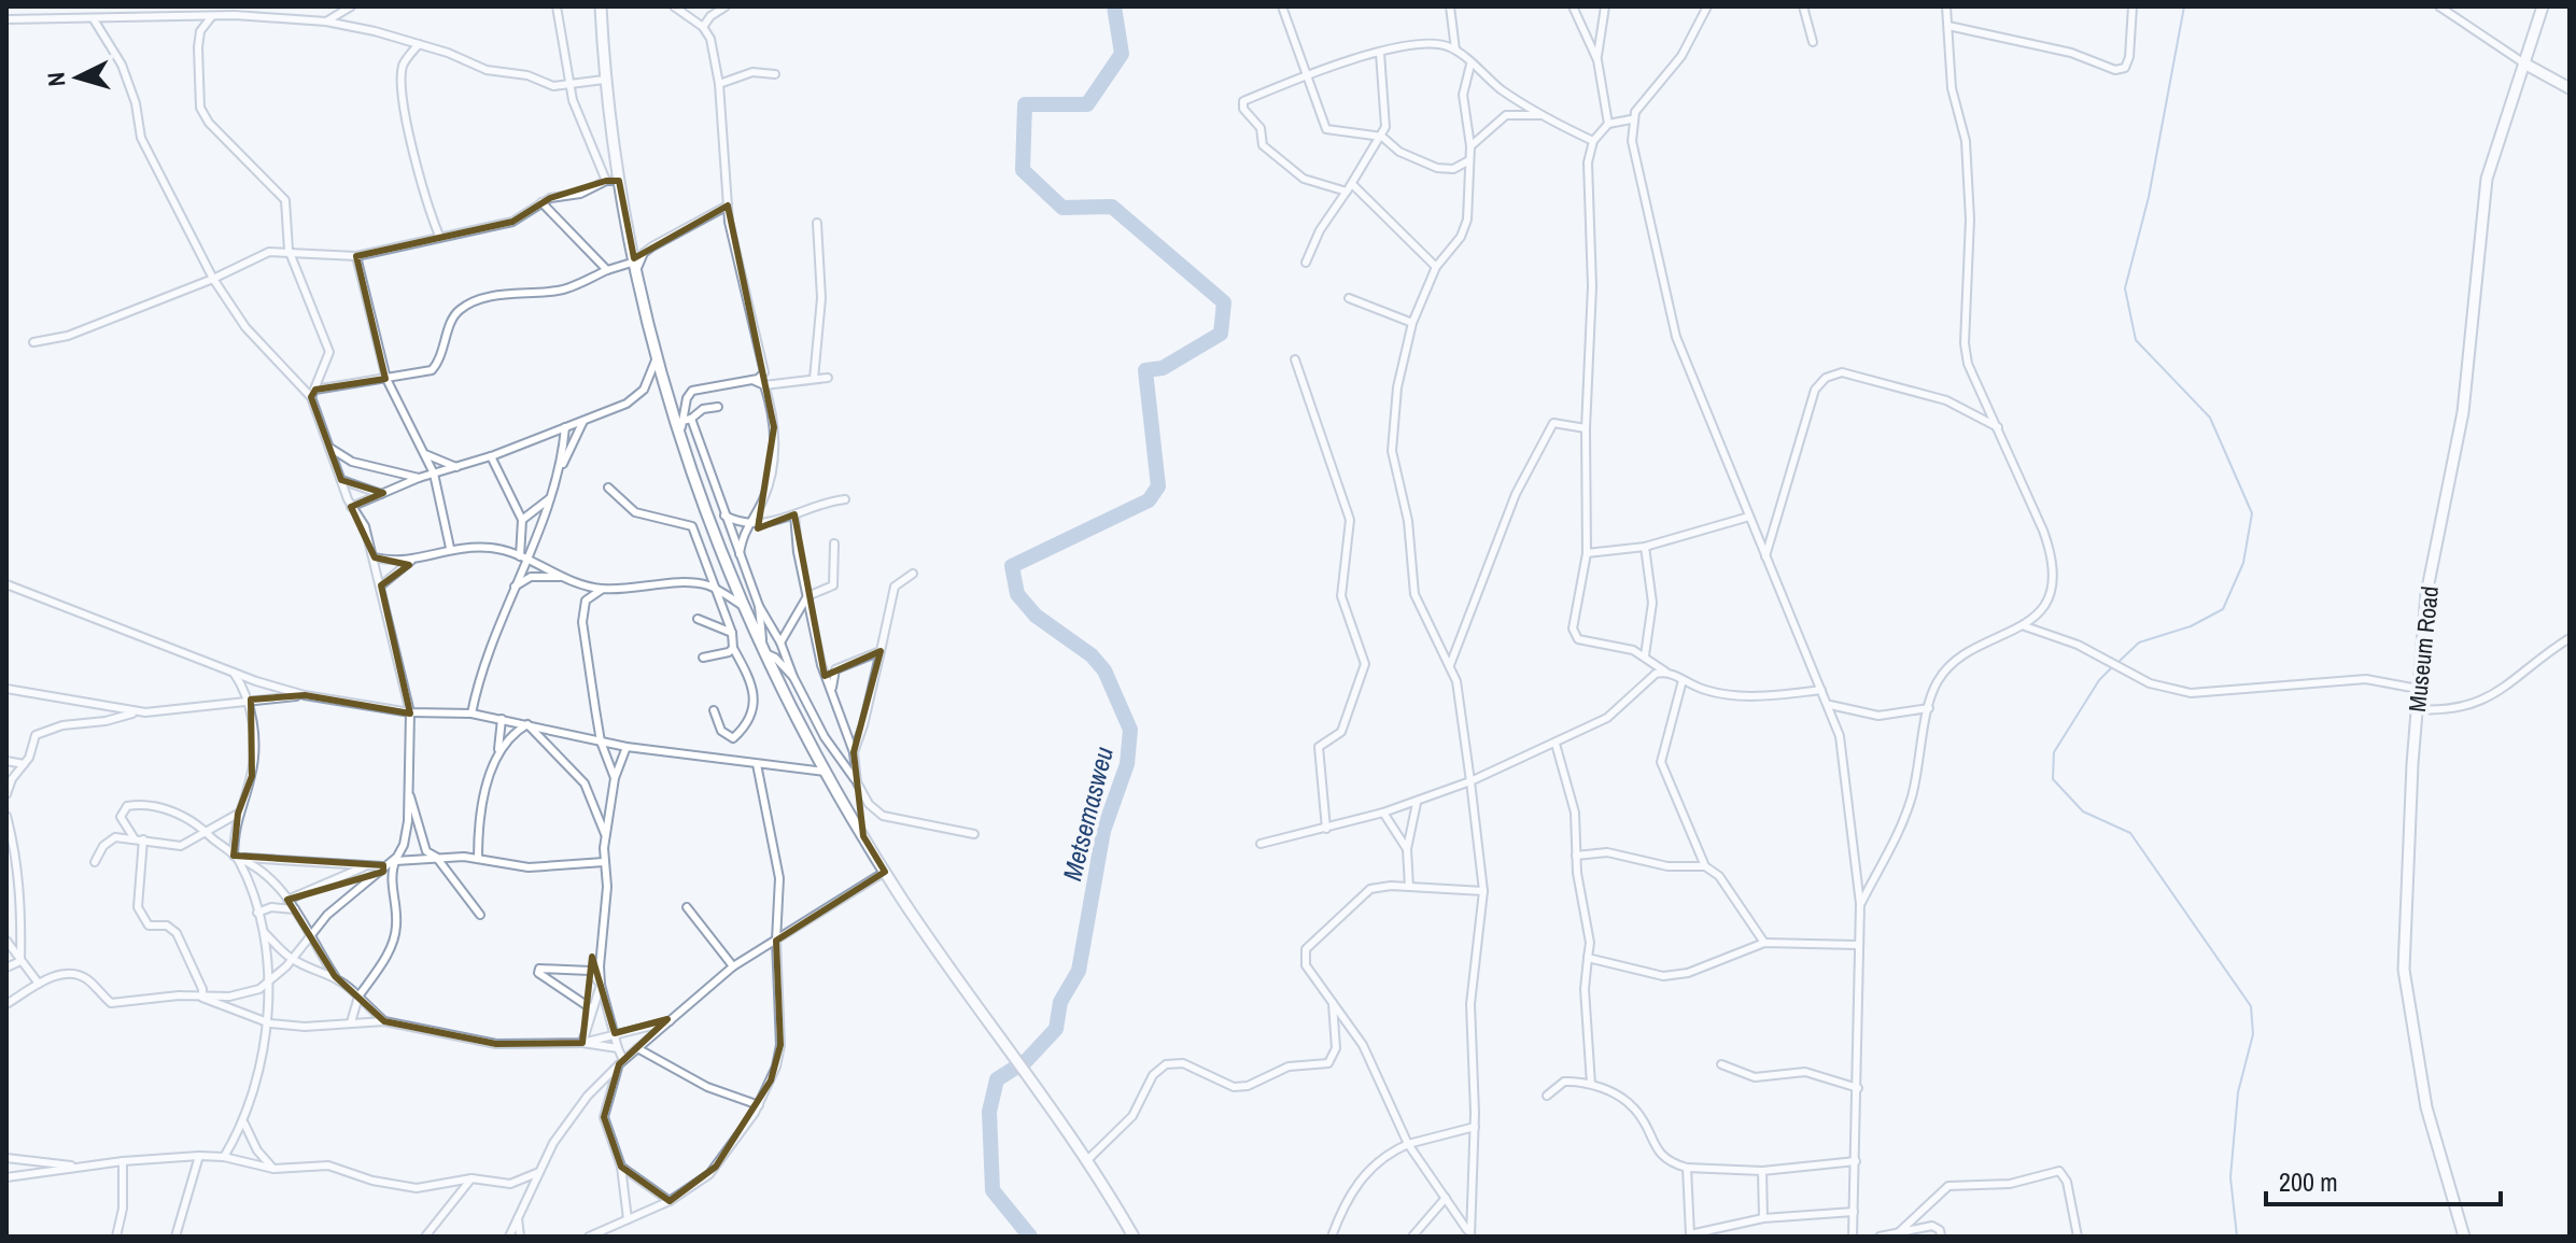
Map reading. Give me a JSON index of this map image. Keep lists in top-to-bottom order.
{
  "streets": {
    "street": ["Museum Road"]
  },
  "water": ["Metsemasweu"],
  "scale_bar": "200 m",
  "north": "left"
}
